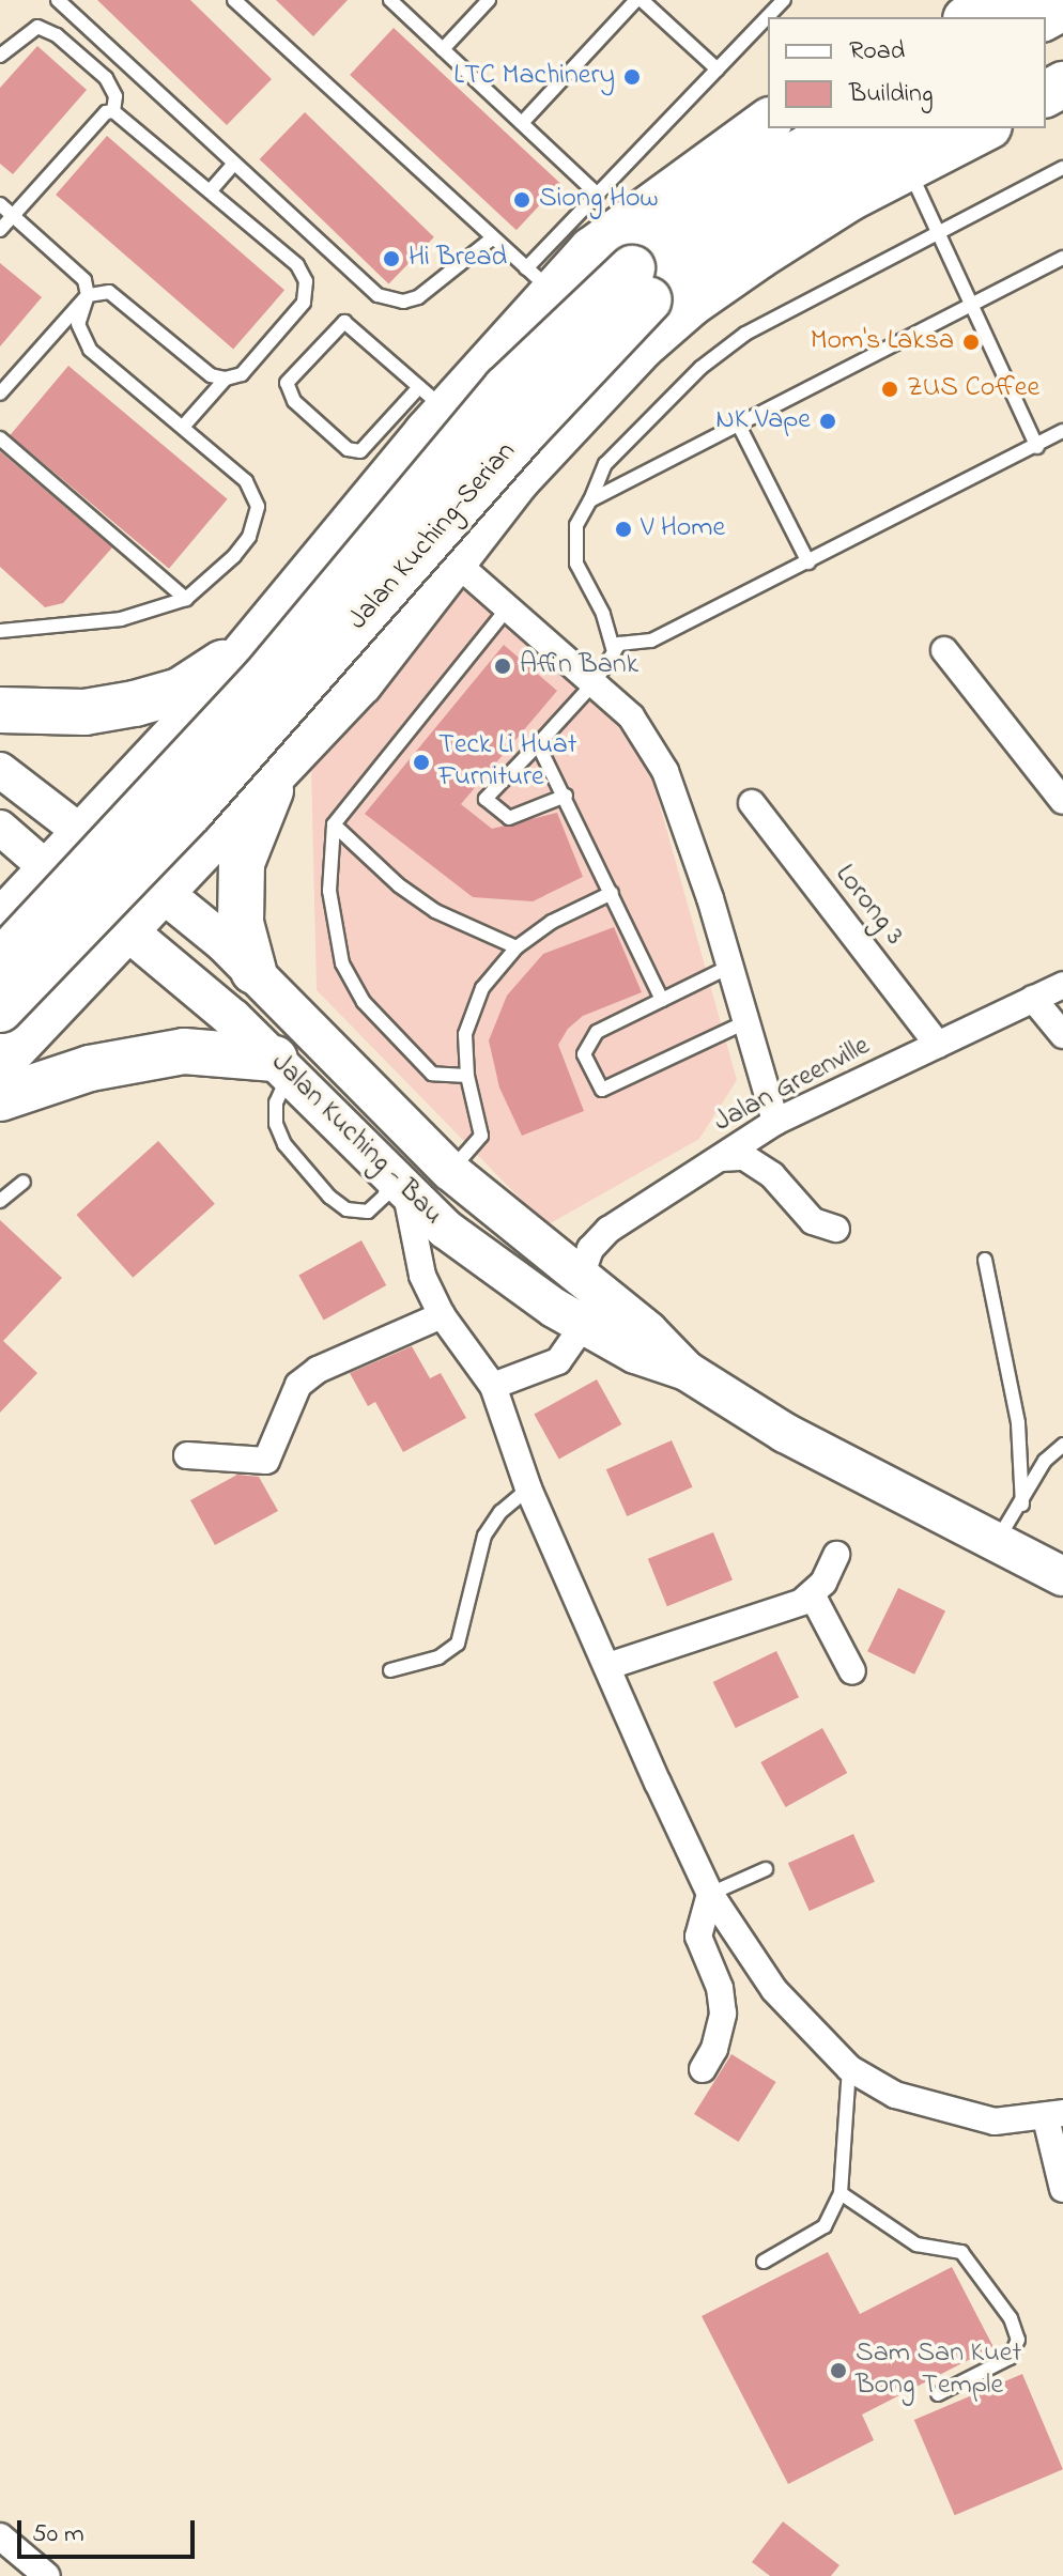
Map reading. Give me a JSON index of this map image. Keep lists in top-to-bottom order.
{
  "streets": {
    "highway": ["Jalan Kuching-Serian"],
    "main road": ["Jalan Kuching - Bau"],
    "street": ["Lorong 3", "Jalan Greenville"]
  },
  "crossings": [
    ["Lorong 3", "Jalan Greenville"],
    ["Jalan Greenville", "Jalan Kuching - Bau"]
  ],
  "places": [
    "LTC Machinery",
    "Siong How",
    "Hi Bread",
    "Mom's Laksa",
    "ZUS Coffee",
    "NK Vape",
    "V Home",
    "Affin Bank",
    "Teck Li Huat Furniture",
    "Sam San Kuet Bong Temple"
  ],
  "legend": ["Road", "Building"],
  "scale_bar": "50 m"
}
